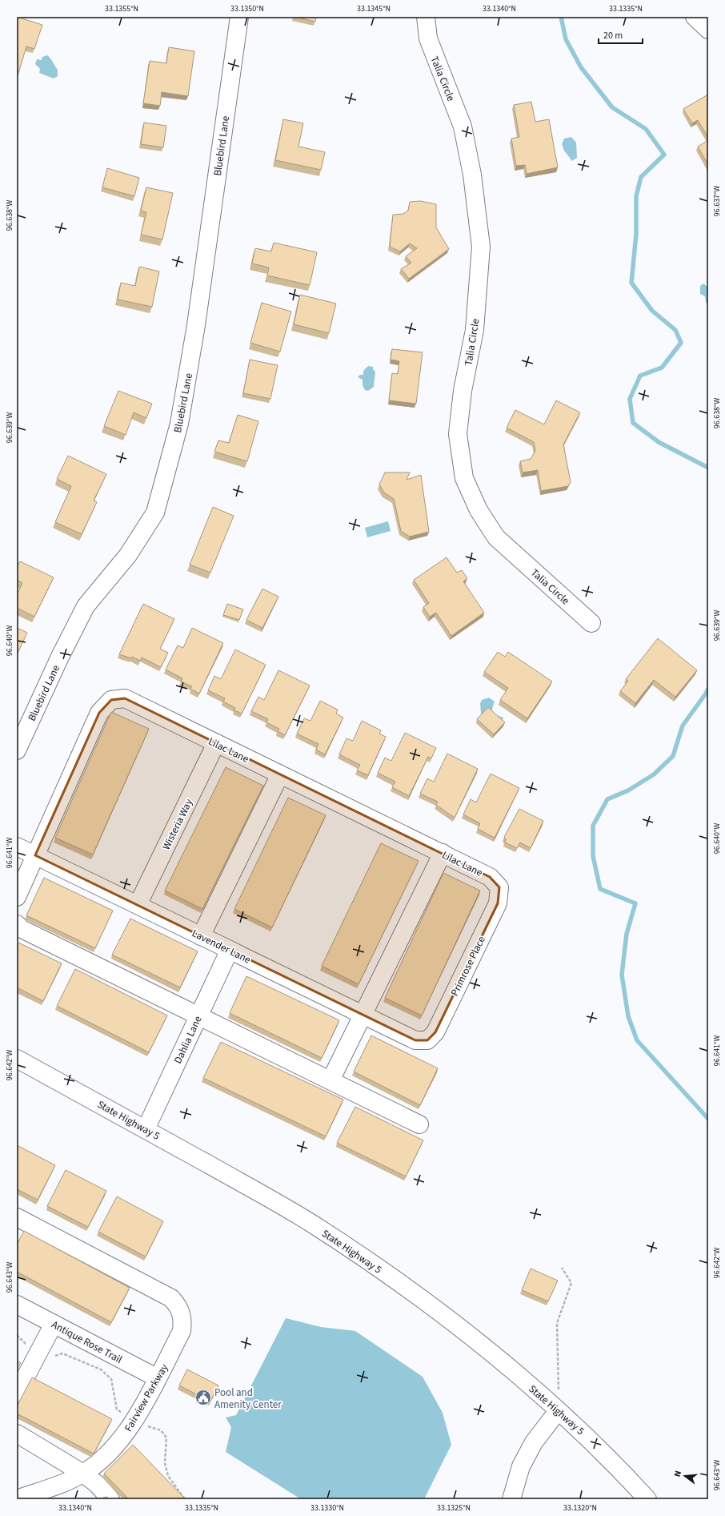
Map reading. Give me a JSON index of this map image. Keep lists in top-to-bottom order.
{
  "streets": {
    "street": [
      "Talia Circle",
      "Bluebird Lane",
      "Lilac Lane",
      "Wisteria Way",
      "Lavender Lane",
      "Primrose Place",
      "Dahlia Lane",
      "State Highway 5",
      "Antique Rose Trail",
      "Fairview Parkway"
    ]
  },
  "crossings": [
    ["Lilac Lane", "Wisteria Way"],
    ["Lilac Lane", "Lavender Lane"],
    ["Lilac Lane", "Primrose Place"],
    ["Wisteria Way", "Lavender Lane"],
    ["Lavender Lane", "Primrose Place"],
    ["Lavender Lane", "Dahlia Lane"],
    ["Dahlia Lane", "State Highway 5"],
    ["Antique Rose Trail", "Fairview Parkway"]
  ],
  "places": {
    "public building": ["Pool and Amenity Center"]
  },
  "scale_bar": "20 m",
  "north": "left",
  "coordinates": [
    "33.1355°N",
    "33.1350°N",
    "33.1345°N",
    "33.1340°N",
    "33.1335°N",
    "96.637°W",
    "96.638°W",
    "96.639°W",
    "96.640°W",
    "96.641°W",
    "96.642°W",
    "96.643°W",
    "33.1330°N",
    "33.1325°N",
    "33.1320°N"
  ]
}
